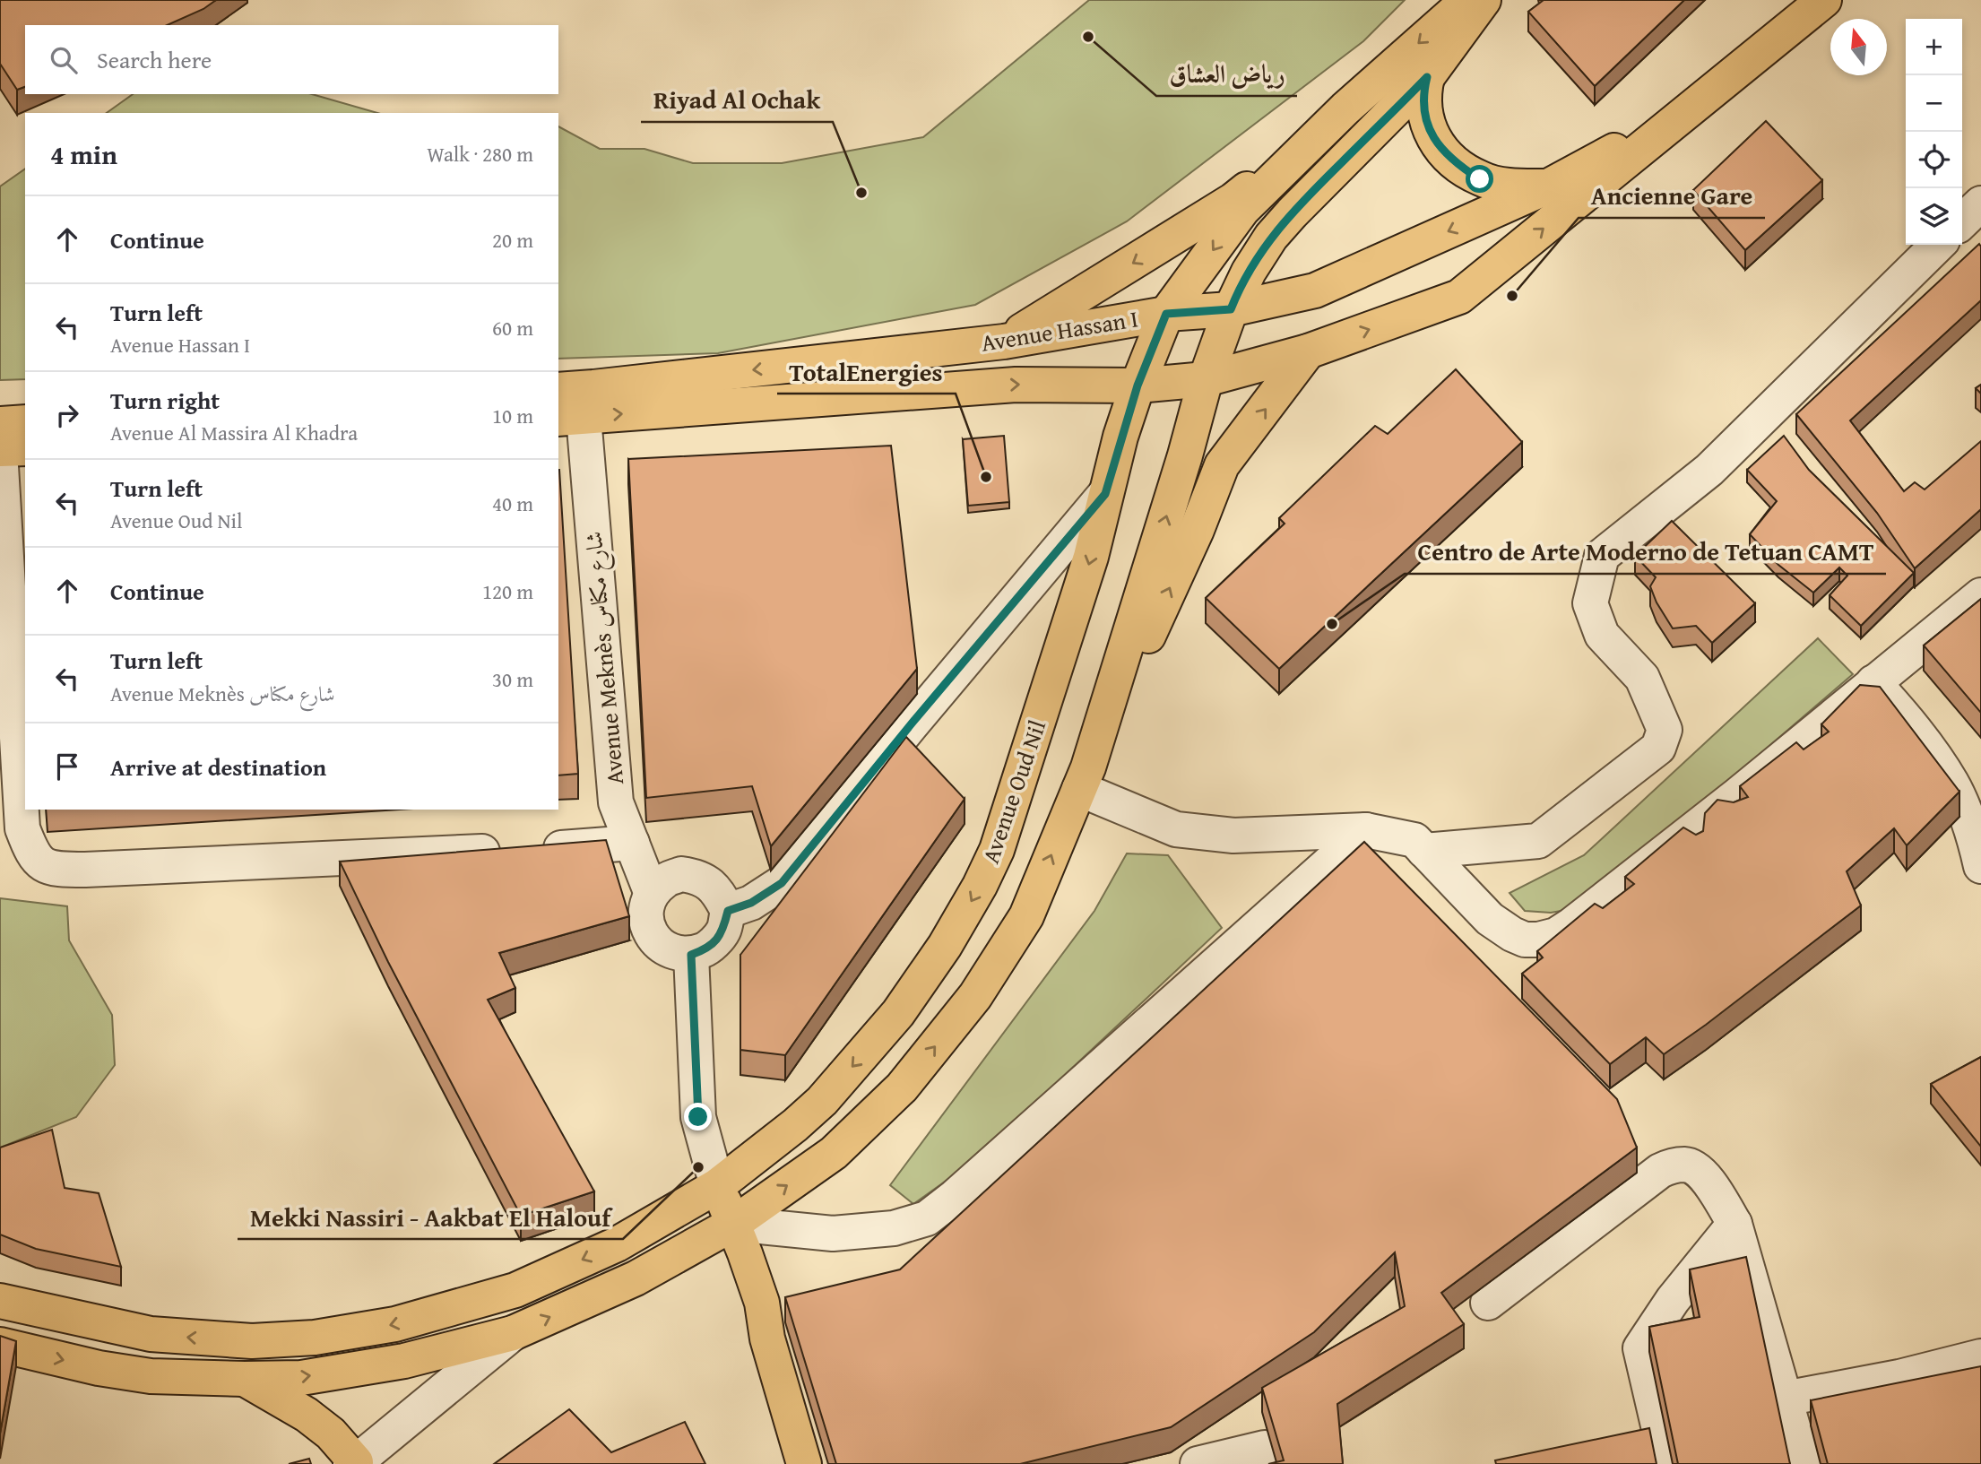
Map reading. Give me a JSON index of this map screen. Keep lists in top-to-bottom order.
{
  "streets": {
    "main road": ["Avenue Hassan I", "Avenue Oud Nil"],
    "street": ["Avenue Meknès شارع مكناس"]
  },
  "crossings": [
    ["Avenue Hassan I", "Avenue Meknès شارع مكناس"],
    ["Avenue Hassan I", "Avenue Oud Nil"]
  ],
  "places": [
    "رياض العشاق",
    "Riyad Al Ochak",
    "Ancienne Gare",
    "TotalEnergies",
    "Centro de Arte Moderno de Tetuan CAMT",
    "Mekki Nassiri - Aakbat El Halouf"
  ],
  "north": "top",
  "page": {
    "map_buttons": ["+", "−"],
    "search": "Search here",
    "heading": ["4 min", "Walk · 280 m"],
    "list": [
      ["Continue", "20 m"],
      ["Turn left", "Avenue Hassan I", "60 m"],
      ["Turn right", "Avenue Al Massira Al Khadra", "10 m"],
      ["Turn left", "Avenue Oud Nil", "40 m"],
      ["Continue", "120 m"],
      ["Turn left", "Avenue Meknès شارع مكناس", "30 m"],
      "Arrive at destination"
    ]
  }
}
